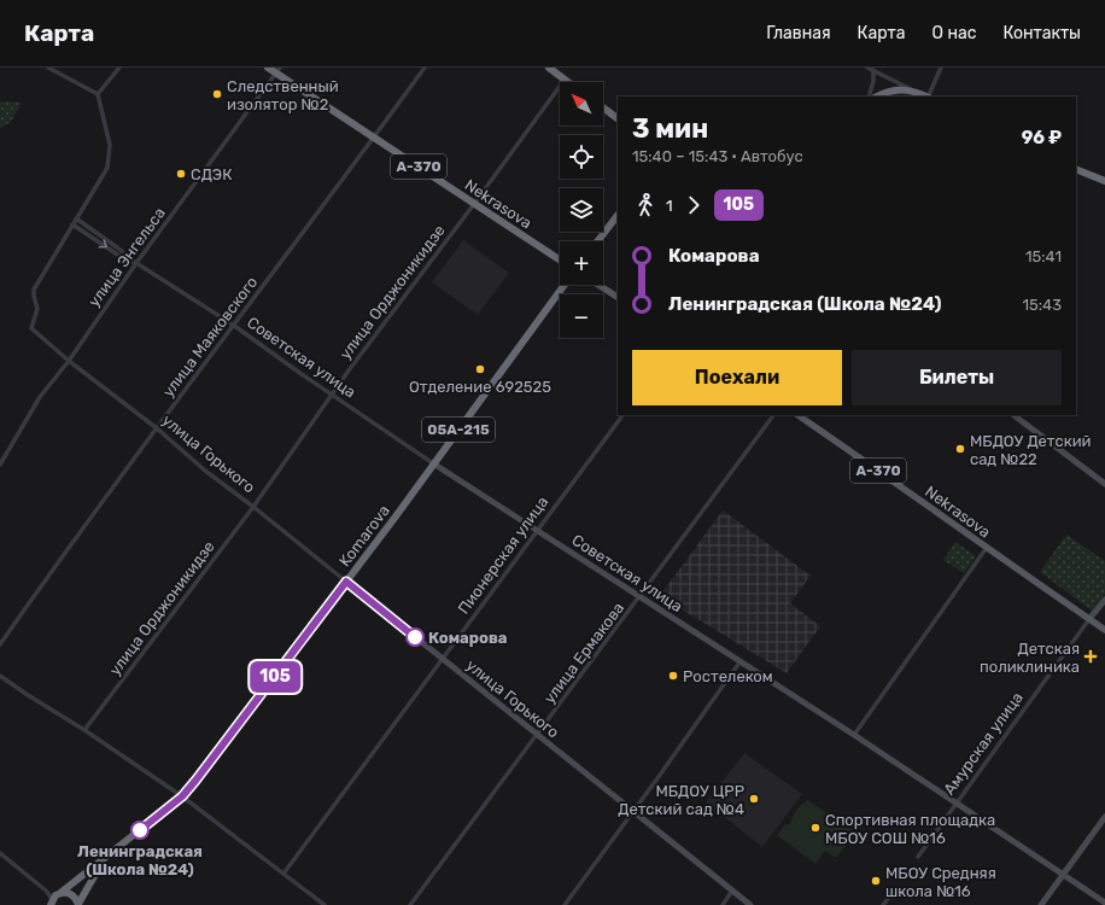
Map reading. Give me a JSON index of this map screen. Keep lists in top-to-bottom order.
{
  "streets": {
    "highway": [
      "А-370",
      "Nekrasova",
      "05А-215",
      "Komarova"
    ],
    "main road": ["Советская улица", "улица Горького", "Амурская улица"],
    "street": [
      "улица Энгельса",
      "улица Орджоникидзе",
      "улица Маяковского",
      "Пионерская улица",
      "улица Ермакова"
    ]
  },
  "crossings": [
    ["Nekrasova", "улица Энгельса"],
    ["Nekrasova", "улица Орджоникидзе"],
    ["Nekrasova", "улица Маяковского"],
    ["Nekrasova", "Амурская улица"],
    ["улица Энгельса", "Советская улица"],
    ["улица Энгельса", "улица Горького"],
    ["улица Орджоникидзе", "Советская улица"],
    ["улица Орджоникидзе", "улица Горького"],
    ["улица Маяковского", "Советская улица"],
    ["улица Маяковского", "улица Горького"],
    ["Советская улица", "улица Горького"],
    ["Советская улица", "Komarova"],
    ["Советская улица", "Пионерская улица"],
    ["Советская улица", "улица Ермакова"],
    ["Советская улица", "Амурская улица"],
    ["05А-215", "Komarova"],
    ["улица Горького", "Komarova"],
    ["улица Горького", "Пионерская улица"],
    ["улица Горького", "улица Ермакова"]
  ],
  "places": {
    "other": [
      "Следственный изолятор №2",
      "СДЭК",
      "Отделение 692525",
      "МБДОУ Детский сад №22",
      "Комарова",
      "Ростелеком",
      "МБДОУ ЦРР Детский сад №4",
      "Спортивная площадка МБОУ СОШ №16",
      "Ленинградская (Школа №24)",
      "МБОУ Средняя школа №16"
    ],
    "health": ["Детская поликлиника"]
  },
  "lines": ["bus line 105"],
  "north": "top left",
  "page": {
    "header": "Карта",
    "nav": [
      "Главная",
      "Карта",
      "О нас",
      "Контакты"
    ],
    "on_map": "105",
    "map_buttons": ["+", "−"],
    "heading": ["3 мин", "15:40 – 15:43 · Автобус", "96 ₽"],
    "legs": ["1", "105"],
    "list": [
      {
        "name": "Комарова",
        "value": "15:41"
      },
      {
        "name": "Ленинградская (Школа №24)",
        "value": "15:43"
      }
    ],
    "buttons": ["Поехали", "Билеты"]
  }
}
